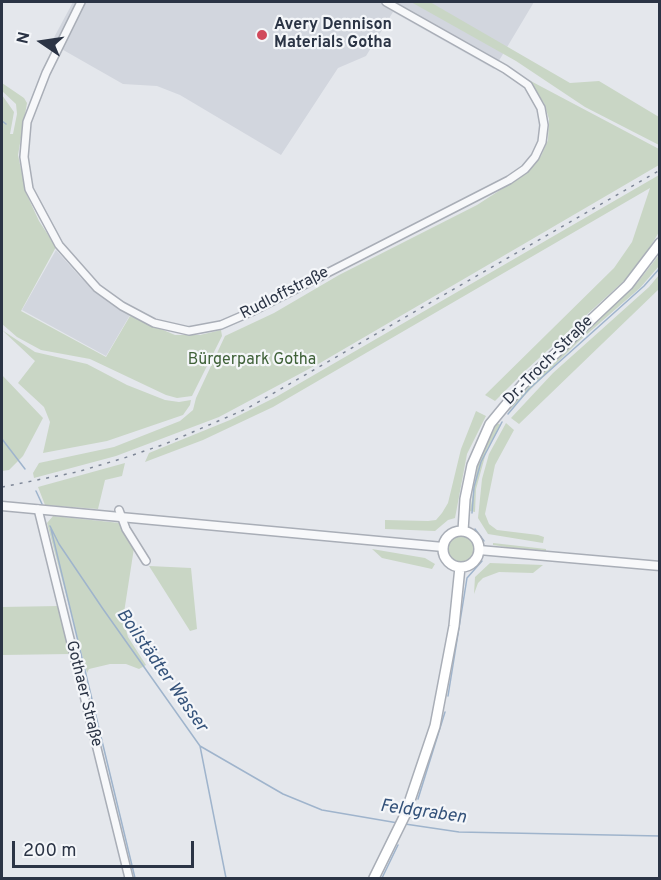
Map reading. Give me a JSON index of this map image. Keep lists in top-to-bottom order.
{
  "streets": {
    "main road": ["Dr.-Troch-Straße"],
    "street": ["Rudloffstraße", "Gothaer Straße"]
  },
  "water": ["Boilstädter Wasser", "Feldgraben"],
  "parks": ["Bürgerpark Gotha"],
  "places": ["Avery Dennison Materials Gotha"],
  "scale_bar": "200 m",
  "north": "left"
}
